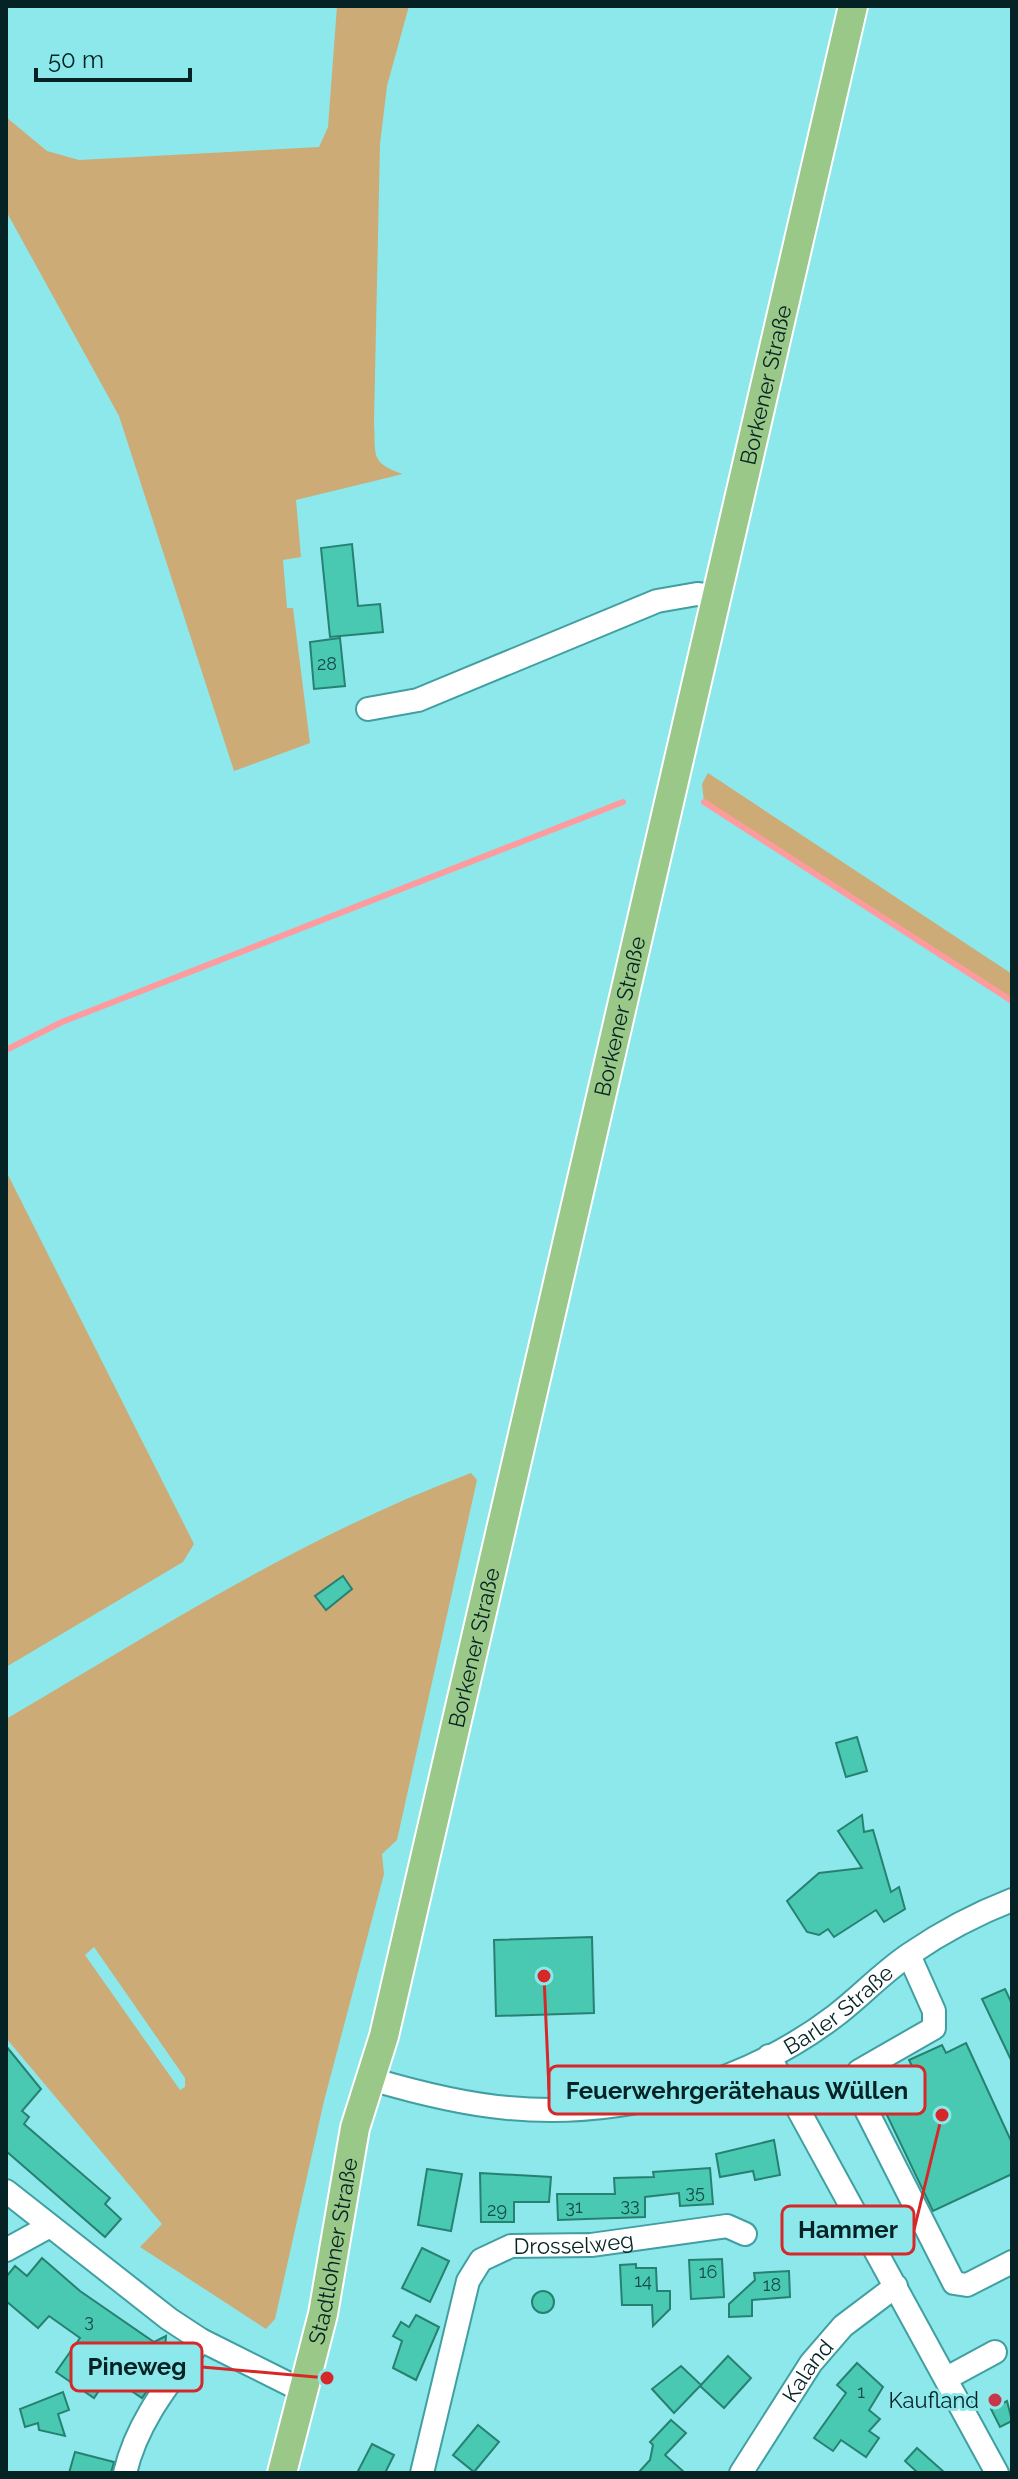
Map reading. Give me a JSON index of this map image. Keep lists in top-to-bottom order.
{
  "streets": {
    "main road": ["Borkener Straße", "Stadtlohner Straße"],
    "street": ["Barler Straße", "Drosselweg", "Kaland"]
  },
  "crossings": [
    ["Borkener Straße", "Stadtlohner Straße"],
    ["Barler Straße", "Stadtlohner Straße"]
  ],
  "places": [
    "Feuerwehrgerätehaus Wüllen",
    "Hammer",
    "Pineweg",
    "Kaufland"
  ],
  "house_numbers": [
    "28",
    "35",
    "33",
    "31",
    "29",
    "16",
    "14",
    "18",
    "3",
    "1"
  ],
  "scale_bar": "50 m"
}
